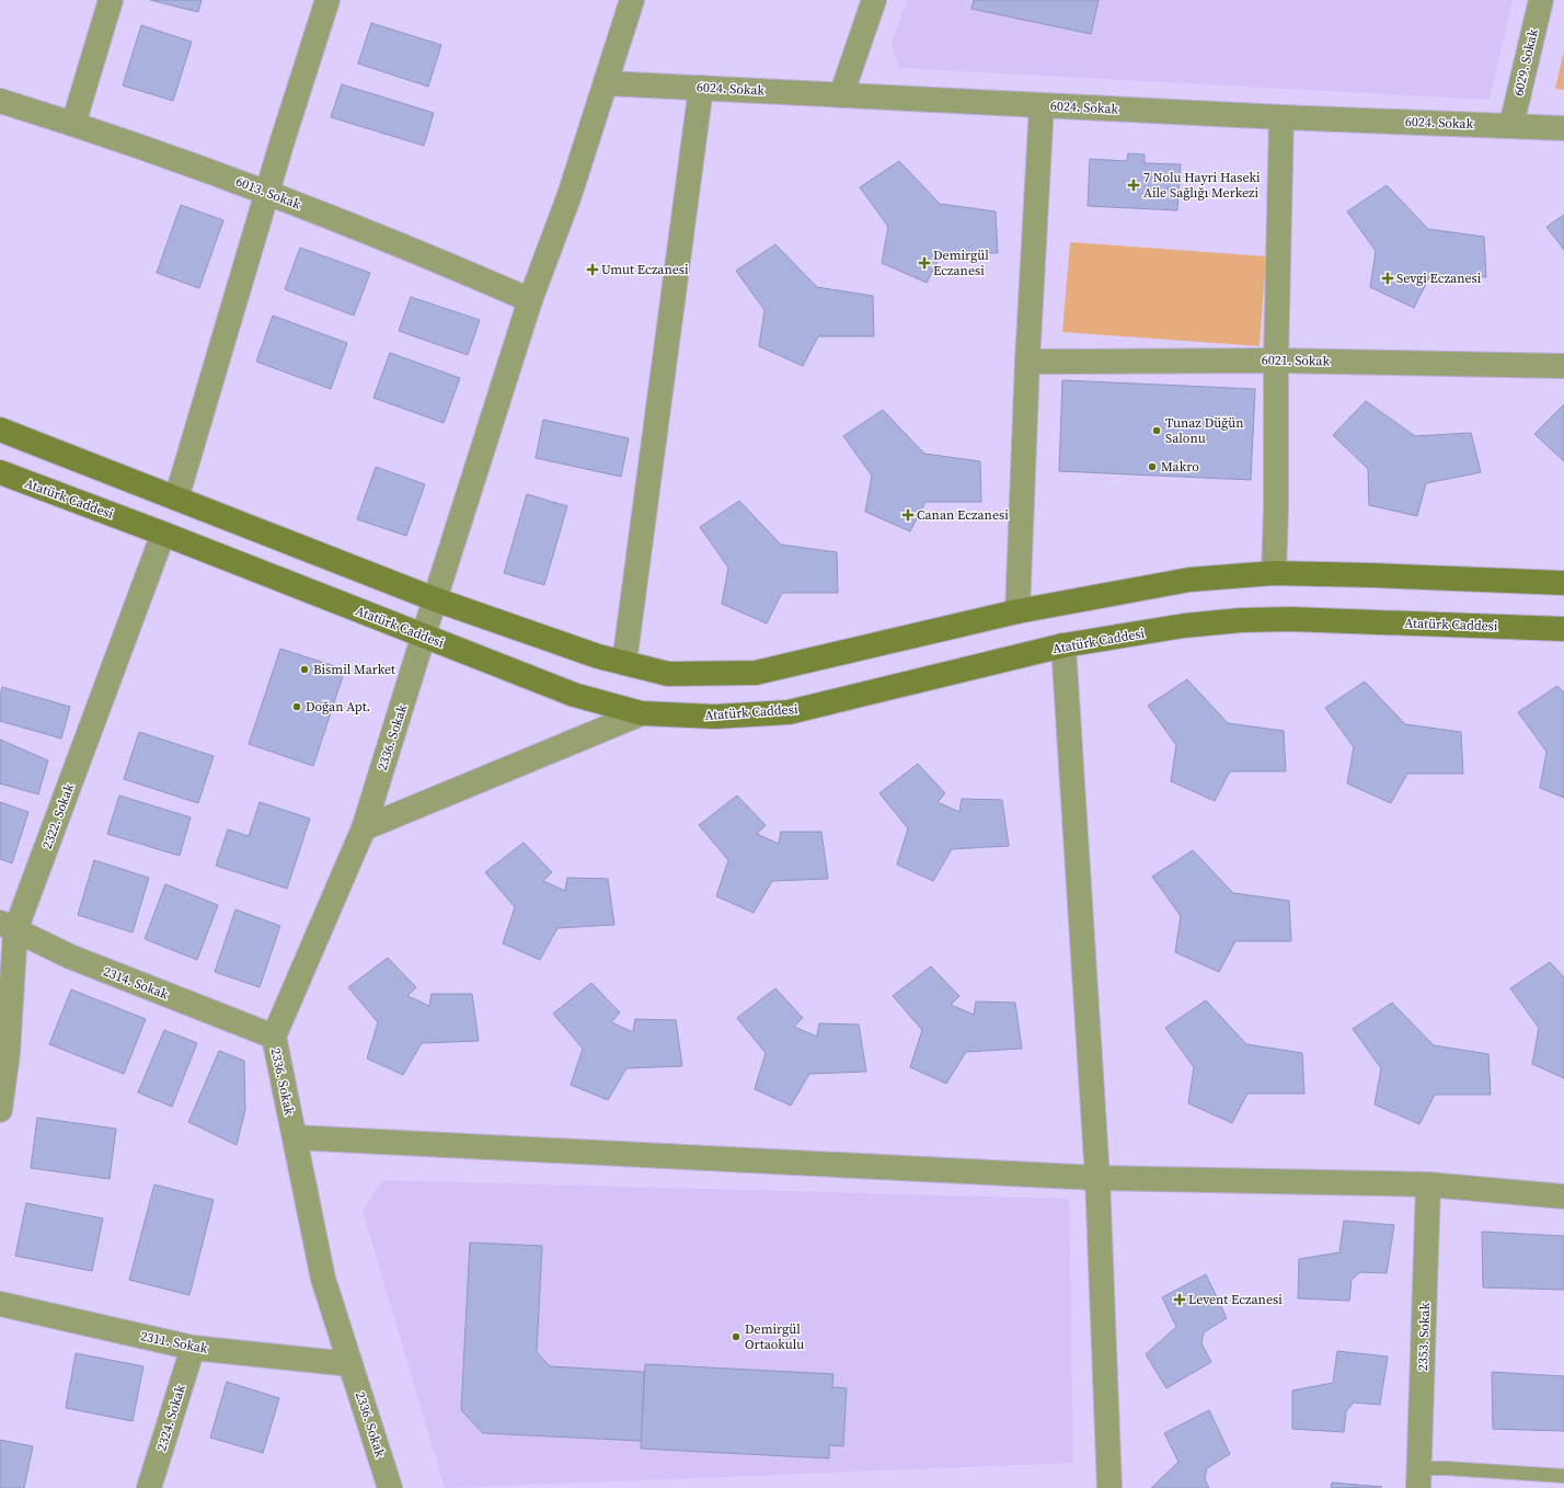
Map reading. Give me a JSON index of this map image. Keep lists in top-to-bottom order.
{
  "streets": {
    "main road": ["Atatürk Caddesi"],
    "street": [
      "6029. Sokak",
      "6024. Sokak",
      "6013. Sokak",
      "6021. Sokak",
      "2336. Sokak",
      "2322. Sokak",
      "2314. Sokak",
      "2353. Sokak",
      "2311. Sokak",
      "2324. Sokak"
    ]
  },
  "crossings": [
    ["6029. Sokak", "6024. Sokak"],
    ["6024. Sokak", "2336. Sokak"],
    ["6013. Sokak", "2336. Sokak"],
    ["Atatürk Caddesi", "2336. Sokak"],
    ["Atatürk Caddesi", "2322. Sokak"],
    ["2336. Sokak", "2314. Sokak"],
    ["2336. Sokak", "2311. Sokak"],
    ["2322. Sokak", "2314. Sokak"],
    ["2311. Sokak", "2324. Sokak"]
  ],
  "places": {
    "health": [
      "7 Nolu Hayri Haseki Aile Sağlığı Merkezi",
      "Demirgül Eczanesi",
      "Umut Eczanesi",
      "Sevgi Eczanesi",
      "Canan Eczanesi",
      "Levent Eczanesi"
    ],
    "other": [
      "Tunaz Düğün Salonu",
      "Makro",
      "Bismil Market",
      "Doğan Apt.",
      "Demirgül Ortaokulu"
    ]
  }
}
